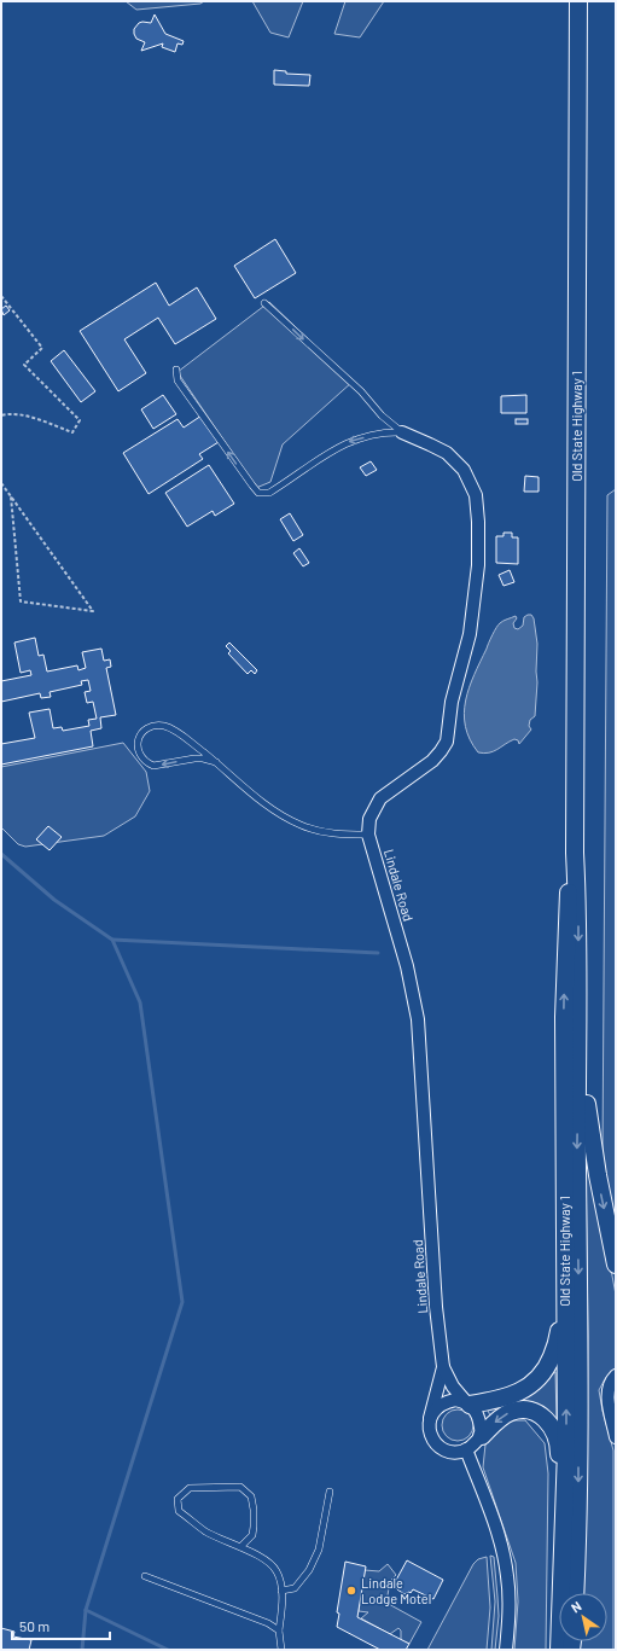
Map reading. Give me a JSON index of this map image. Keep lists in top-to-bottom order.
{
  "streets": {
    "main road": ["Old State Highway 1"],
    "street": ["Lindale Road"]
  },
  "places": ["Lindale Lodge Motel"],
  "scale_bar": "50 m",
  "north": "top left"
}
